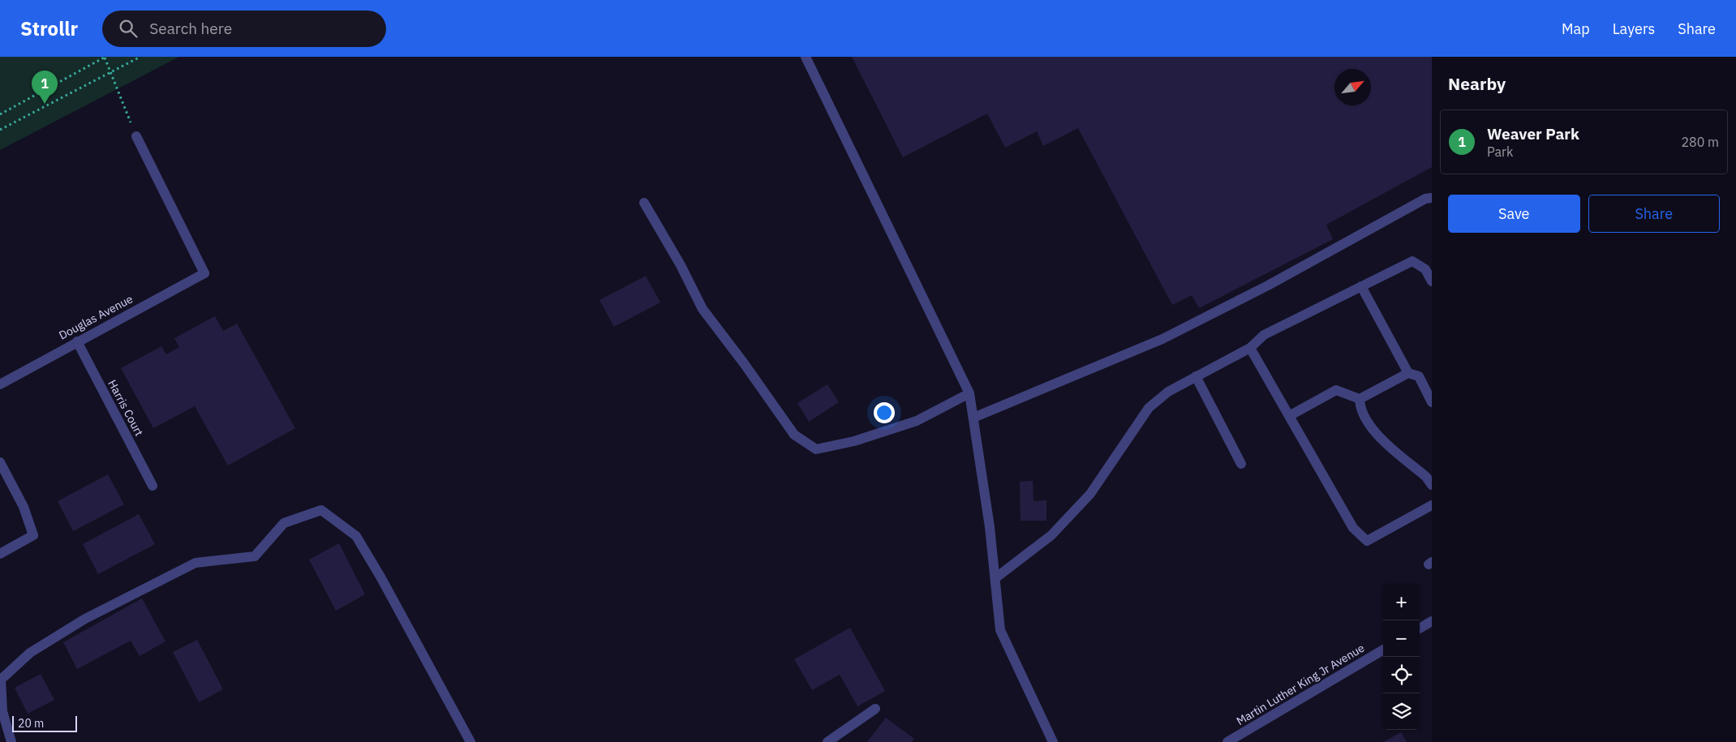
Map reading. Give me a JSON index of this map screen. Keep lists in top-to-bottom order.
{
  "streets": {
    "street": ["Douglas Avenue", "Harris Court", "Martin Luther King Jr Avenue"]
  },
  "crossings": [
    ["Douglas Avenue", "Harris Court"]
  ],
  "scale_bar": "20 m",
  "north": "top right",
  "page": {
    "header": "Strollr",
    "search": "Search here",
    "nav": ["Map", "Layers", "Share"],
    "heading": "Nearby",
    "pins": "1",
    "list": [
      {
        "mark": "1",
        "name": "Weaver Park",
        "note": "Park",
        "value": "280 m"
      }
    ],
    "buttons": ["Save", "Share"],
    "map_buttons": ["+", "−"],
    "scale": "20 m"
  }
}
